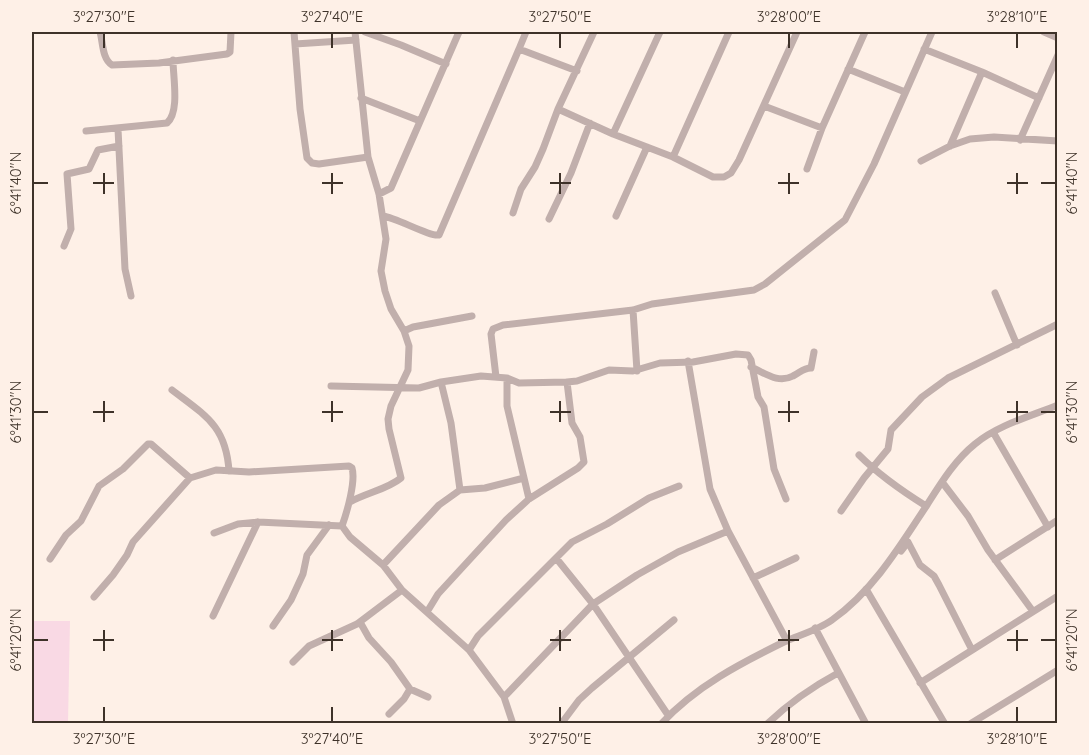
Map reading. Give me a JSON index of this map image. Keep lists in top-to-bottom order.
{
  "coordinates": [
    "3°27'30\"E",
    "3°27'40\"E",
    "3°27'50\"E",
    "3°28'00\"E",
    "3°28'10\"E",
    "6°41'40\"N",
    "6°41'30\"N",
    "6°41'20\"N"
  ]
}
